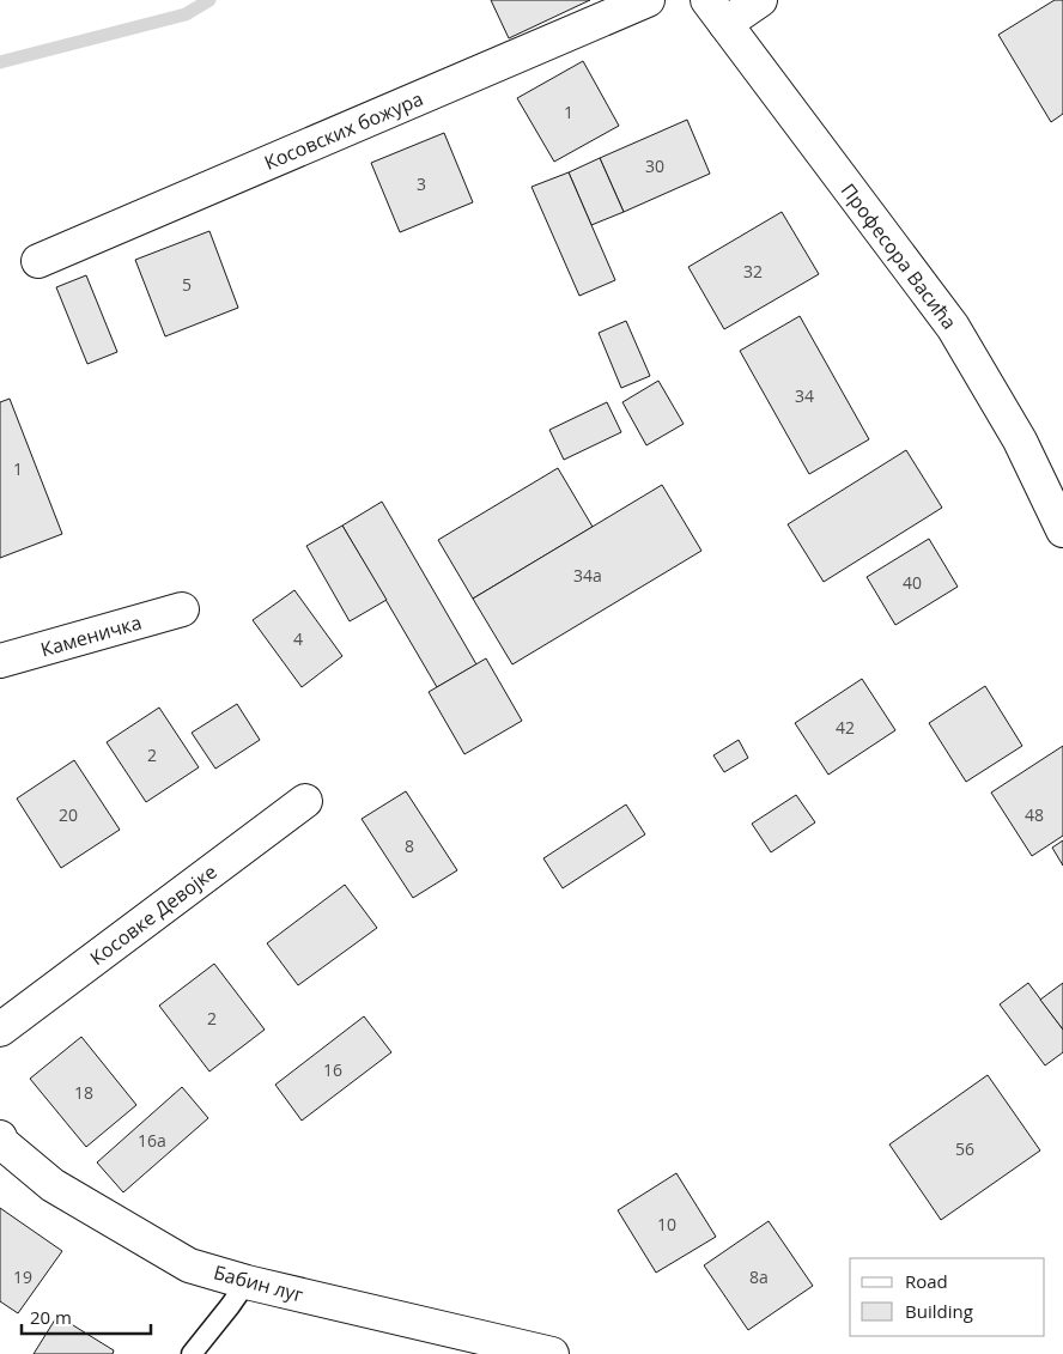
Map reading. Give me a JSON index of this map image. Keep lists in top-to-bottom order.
{
  "streets": {
    "street": [
      "Косовских божура",
      "Професора Васића",
      "Каменичка",
      "Косовке Девојке",
      "Бабин луг"
    ]
  },
  "house_numbers": [
    "1",
    "30",
    "3",
    "32",
    "5",
    "34",
    "1",
    "34a",
    "40",
    "4",
    "42",
    "2",
    "20",
    "48",
    "8",
    "2",
    "16",
    "18",
    "16a",
    "56",
    "10",
    "19",
    "8a"
  ],
  "legend": ["Road", "Building"],
  "scale_bar": "20 m"
}
